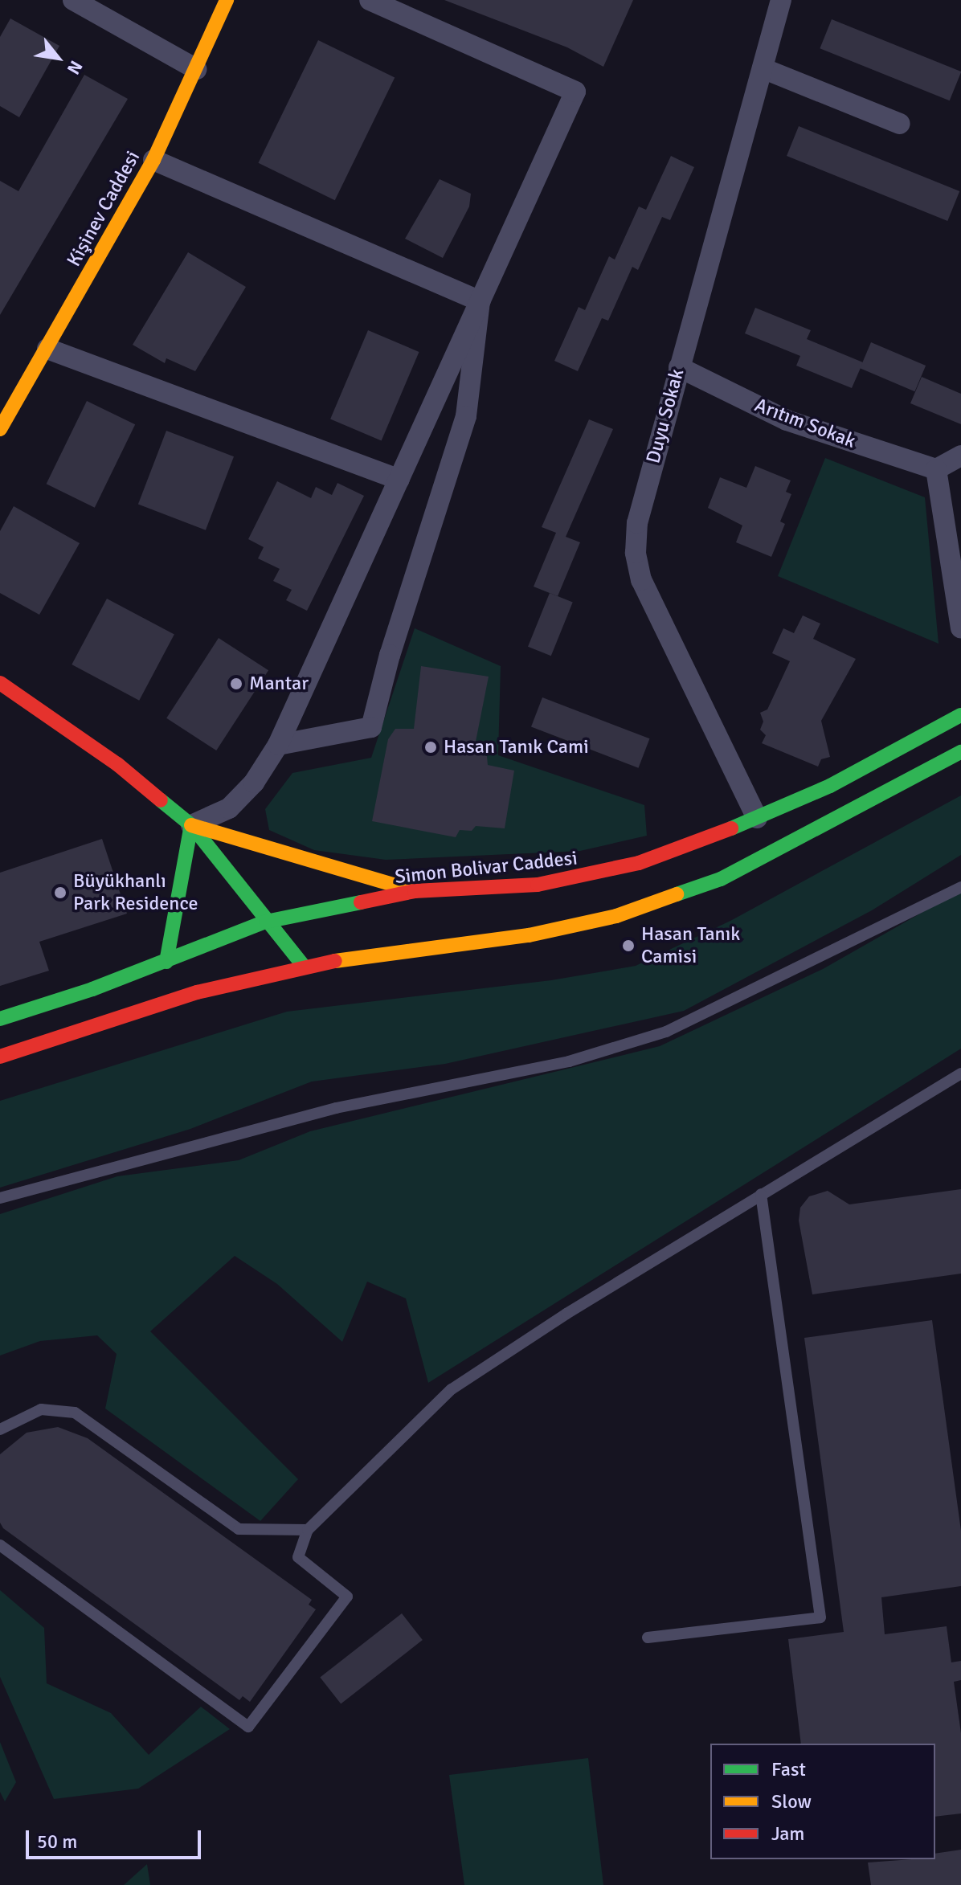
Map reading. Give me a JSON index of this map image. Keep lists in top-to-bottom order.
{
  "streets": {
    "main road": ["Kişinev Caddesi", "Simon Bolivar Caddesi"],
    "street": ["Duyu Sokak", "Arıtım Sokak"]
  },
  "crossings": [
    ["Duyu Sokak", "Arıtım Sokak"],
    ["Duyu Sokak", "Simon Bolivar Caddesi"]
  ],
  "places": [
    "Mantar",
    "Hasan Tanık Cami",
    "Büyükhanlı Park Residence",
    "Hasan Tanık Camisi"
  ],
  "legend": ["Fast", "Slow", "Jam"],
  "scale_bar": "50 m",
  "north": "bottom right"
}
